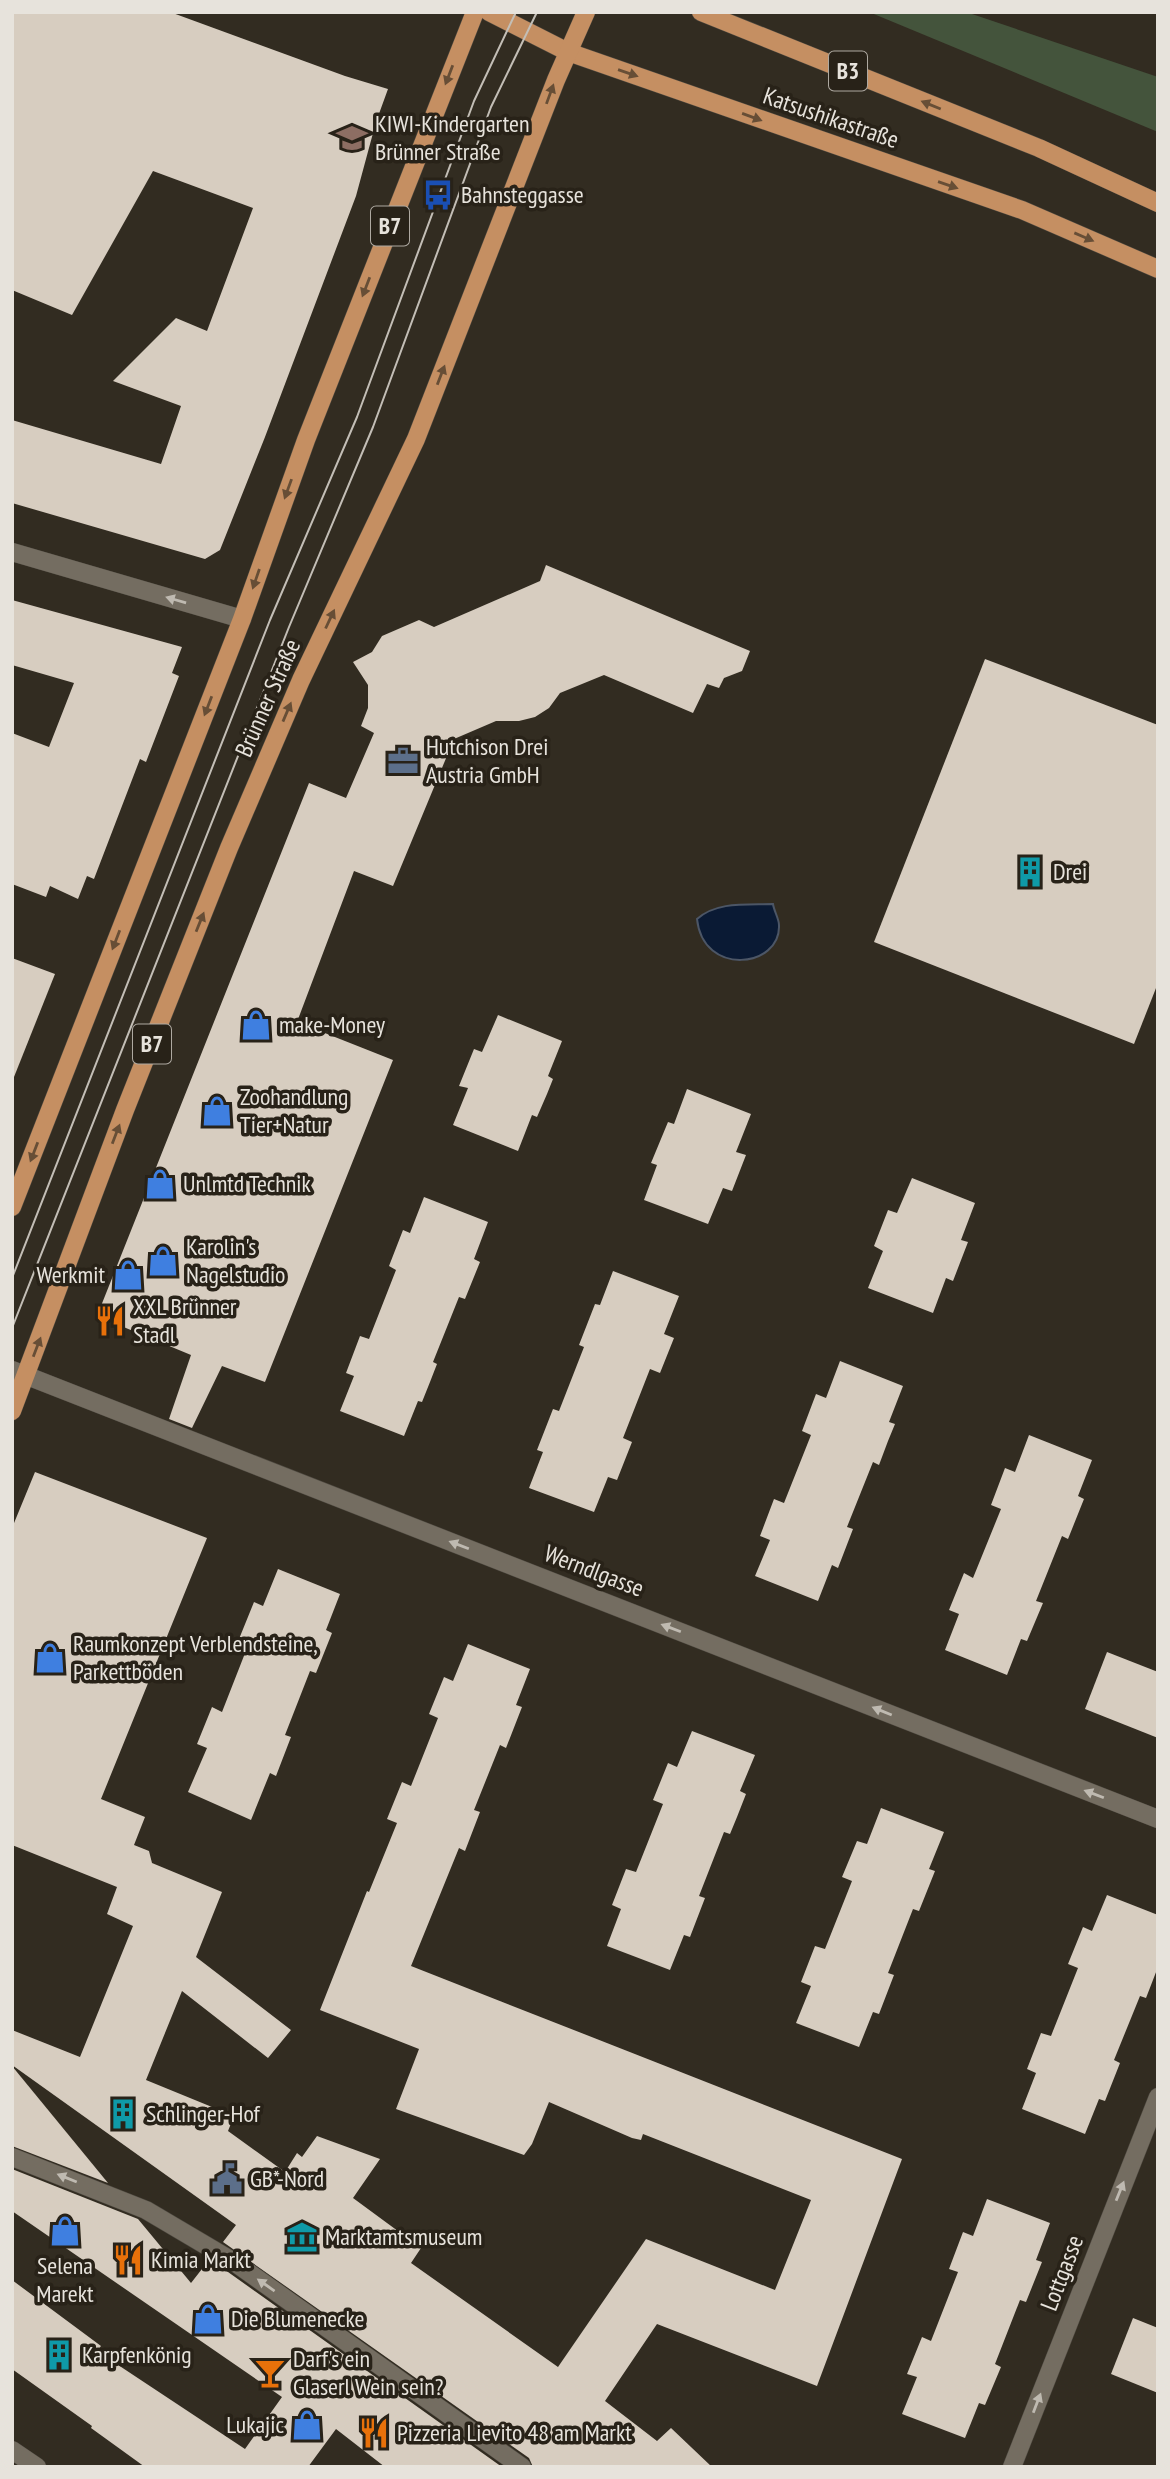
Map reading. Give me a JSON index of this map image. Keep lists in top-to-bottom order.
{
  "streets": {
    "main road": [
      "B3",
      "Katsushikastraße",
      "B7",
      "Brünner Straße"
    ],
    "street": ["Werndlgasse", "Lottgasse"]
  },
  "crossings": [
    ["Katsushikastraße", "Brünner Straße"],
    ["Brünner Straße", "Werndlgasse"]
  ],
  "one_way": ["Werndlgasse", "Lottgasse"],
  "places": {
    "school or university": ["KIWI-Kindergarten Brünner Straße"],
    "bus stop": ["Bahnsteggasse"],
    "office": ["Hutchison Drei Austria GmbH"],
    "building": ["Drei", "Schlinger-Hof", "Karpfenkönig"],
    "shop": [
      "make-Money",
      "Zoohandlung Tier+Natur",
      "Unlmtd Technik",
      "Karolin's Nagelstudio",
      "Werkmit",
      "Raumkonzept Verblendsteine, Parkettböden",
      "Selena Marekt",
      "Die Blumenecke",
      "Lukajic"
    ],
    "restaurant": ["XXL Brünner Stadl", "Kimia Markt", "Pizzeria Lievito 48 am Markt"],
    "public building": ["GB*-Nord"],
    "museum": ["Marktamtsmuseum"],
    "bar": ["Darf's ein Glaserl Wein sein?"]
  }
}
